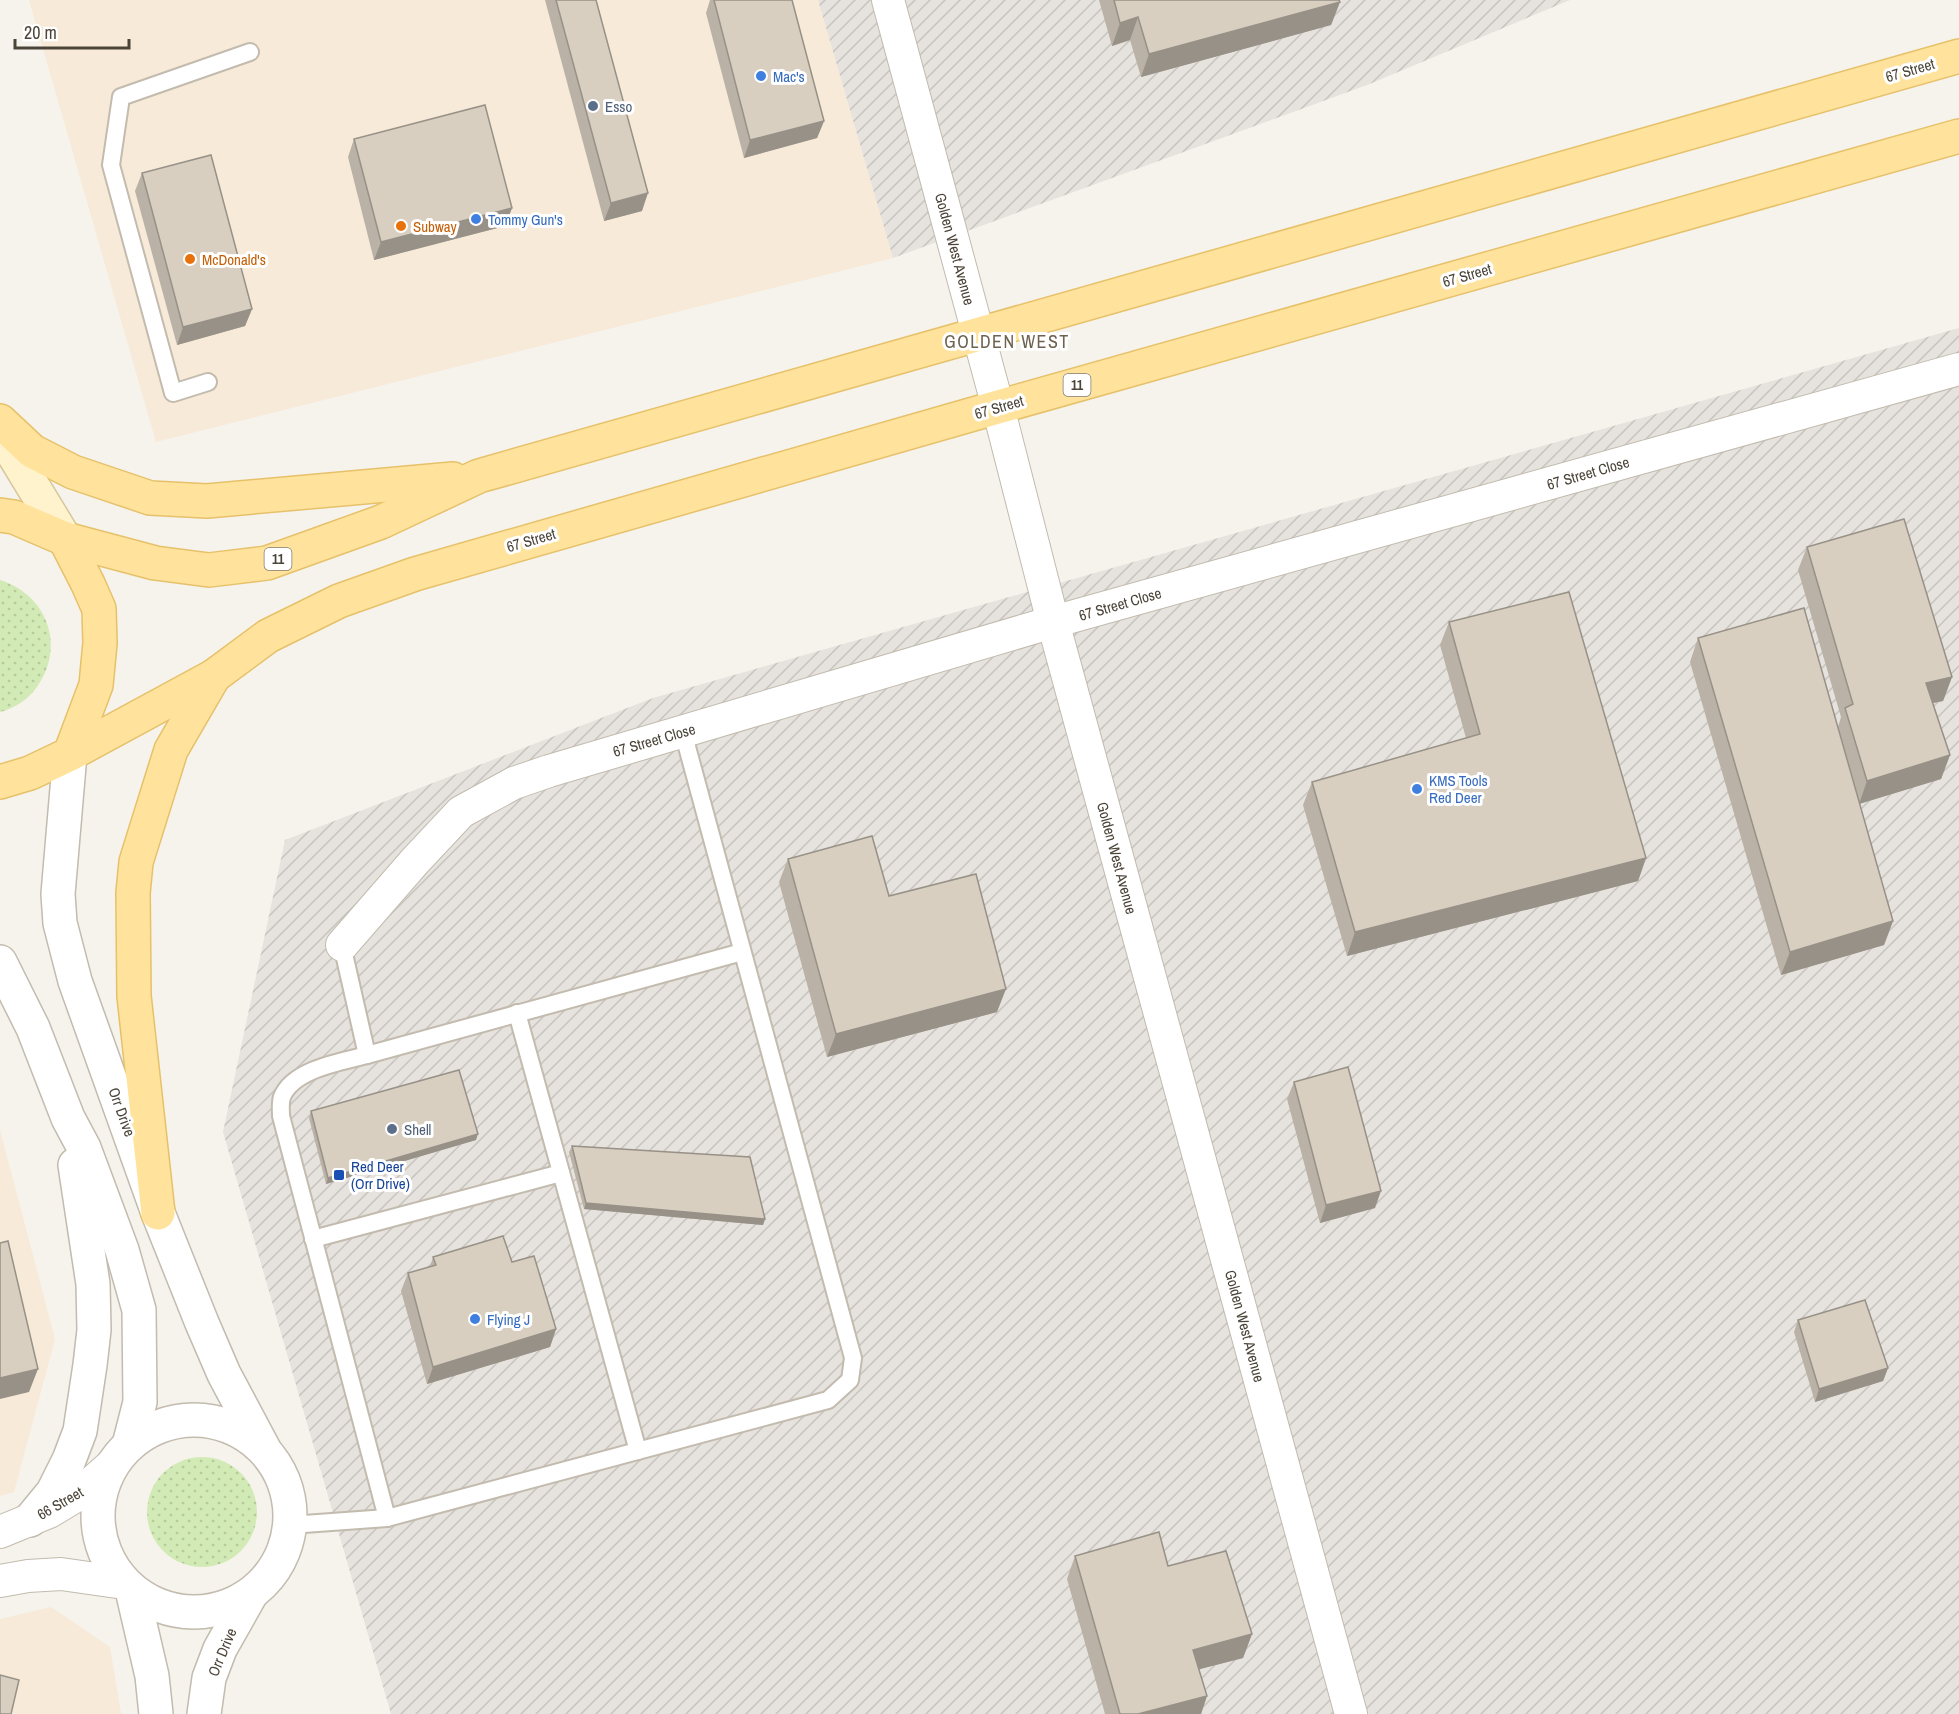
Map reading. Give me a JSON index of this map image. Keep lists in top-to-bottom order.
{
  "streets": {
    "main road": ["67 Street", "11"],
    "street": [
      "Golden West Avenue",
      "67 Street Close",
      "Orr Drive",
      "66 Street"
    ]
  },
  "crossings": [
    ["67 Street", "Golden West Avenue"],
    ["67 Street", "Orr Drive"],
    ["Golden West Avenue", "67 Street Close"],
    ["Orr Drive", "66 Street"]
  ],
  "districts": ["GOLDEN WEST"],
  "places": {
    "other": [
      "Mac's",
      "Esso",
      "Tommy Gun's",
      "Subway",
      "McDonald's",
      "KMS Tools Red Deer",
      "Shell",
      "Flying J"
    ],
    "transit": ["Red Deer (Orr Drive)"]
  },
  "scale_bar": "20 m"
}
